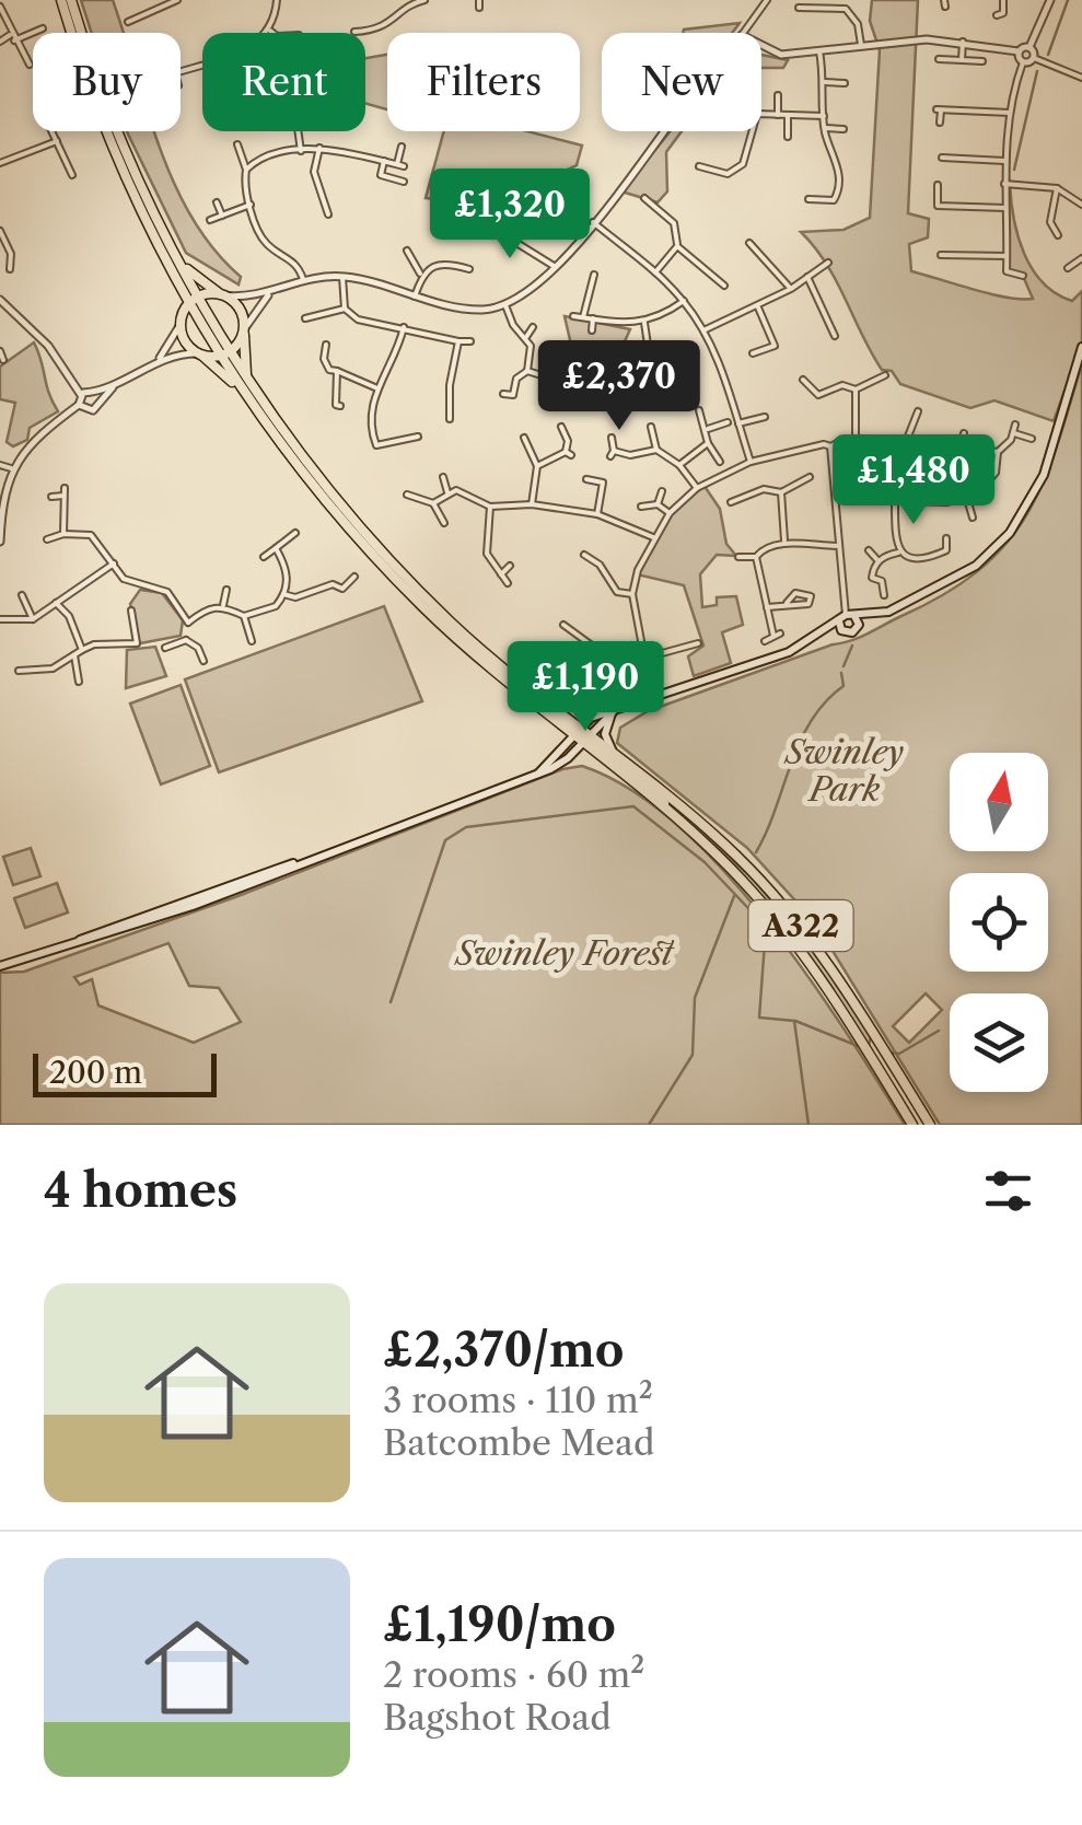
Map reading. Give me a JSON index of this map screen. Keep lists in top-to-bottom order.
{
  "streets": {
    "highway": ["A322"]
  },
  "parks": ["Swinley Park", "Swinley Forest"],
  "scale_bar": "200 m",
  "north": "top",
  "page": {
    "chip": [
      "Buy",
      "Rent",
      "Filters",
      "New"
    ],
    "price": [
      "£1,320",
      "£2,370",
      "£1,480",
      "£1,190"
    ],
    "scale": "200 m",
    "heading": "4 homes",
    "list": [
      {
        "name": "£2,370/mo",
        "note": "3 rooms · 110 m² · Batcombe Mead"
      },
      {
        "name": "£1,190/mo",
        "note": "2 rooms · 60 m² · Bagshot Road"
      }
    ]
  }
}
